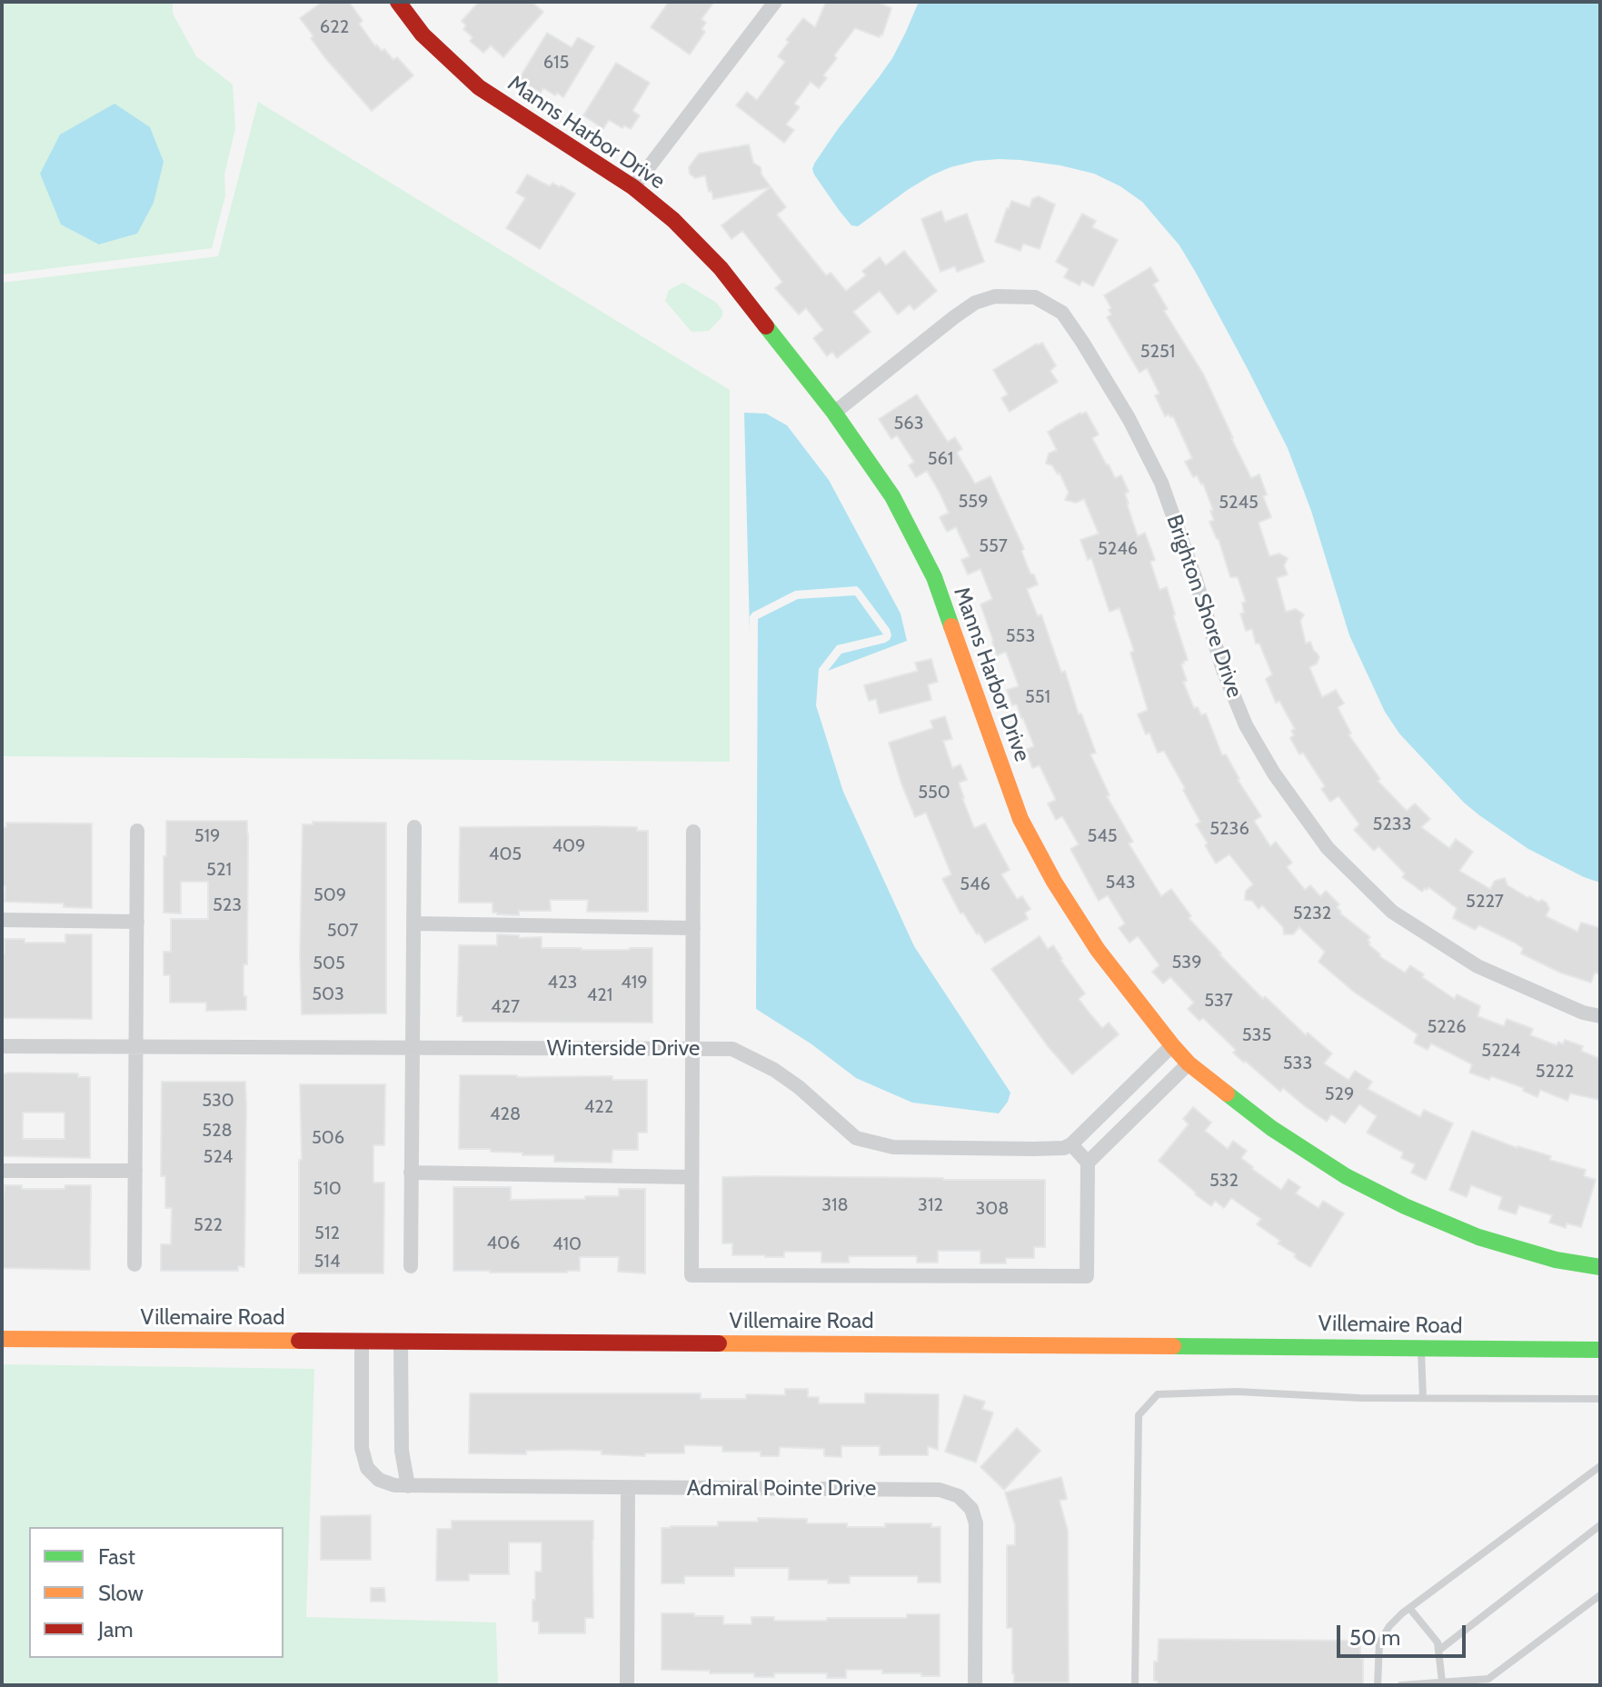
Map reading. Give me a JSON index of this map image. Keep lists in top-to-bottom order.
{
  "streets": {
    "street": [
      "Manns Harbor Drive",
      "Brighton Shore Drive",
      "Winterside Drive",
      "Villemaire Road",
      "Admiral Pointe Drive"
    ]
  },
  "crossings": [
    ["Manns Harbor Drive", "Brighton Shore Drive"],
    ["Villemaire Road", "Admiral Pointe Drive"]
  ],
  "house_numbers": [
    "622",
    "615",
    "5251",
    "563",
    "561",
    "559",
    "5245",
    "557",
    "5246",
    "553",
    "551",
    "550",
    "5233",
    "5236",
    "519",
    "545",
    "409",
    "405",
    "521",
    "543",
    "546",
    "509",
    "5227",
    "523",
    "5232",
    "507",
    "539",
    "505",
    "423",
    "419",
    "503",
    "421",
    "537",
    "427",
    "5226",
    "535",
    "5224",
    "533",
    "5222",
    "529",
    "530",
    "422",
    "428",
    "528",
    "506",
    "524",
    "532",
    "510",
    "318",
    "312",
    "308",
    "522",
    "512",
    "406",
    "410",
    "514"
  ],
  "legend": ["Fast", "Slow", "Jam"],
  "scale_bar": "50 m"
}
